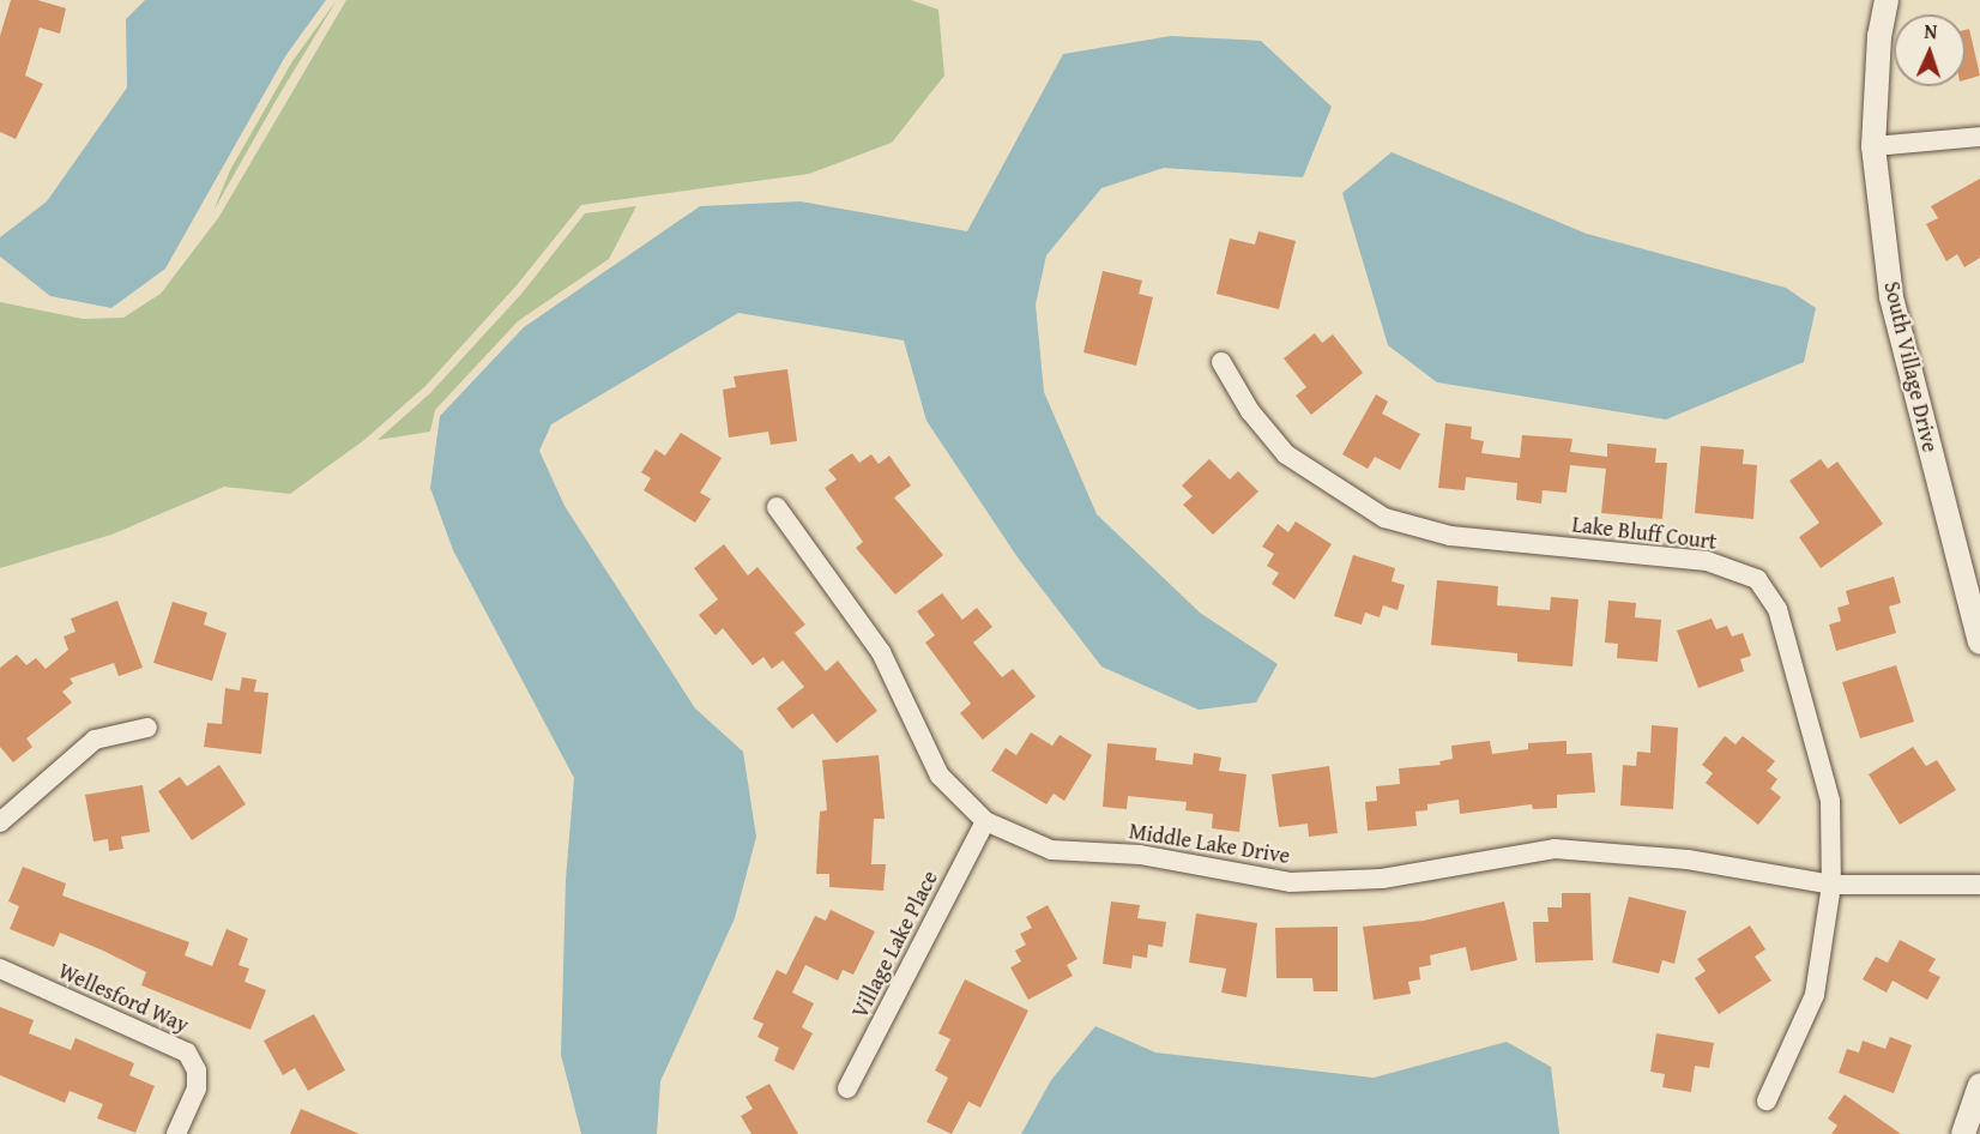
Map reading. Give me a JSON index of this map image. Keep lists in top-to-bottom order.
{
  "streets": {
    "street": [
      "South Village Drive",
      "Lake Bluff Court",
      "Middle Lake Drive",
      "Village Lake Place",
      "Wellesford Way"
    ]
  },
  "crossings": [
    ["Lake Bluff Court", "Middle Lake Drive"],
    ["Middle Lake Drive", "Village Lake Place"]
  ],
  "north": "top"
}
